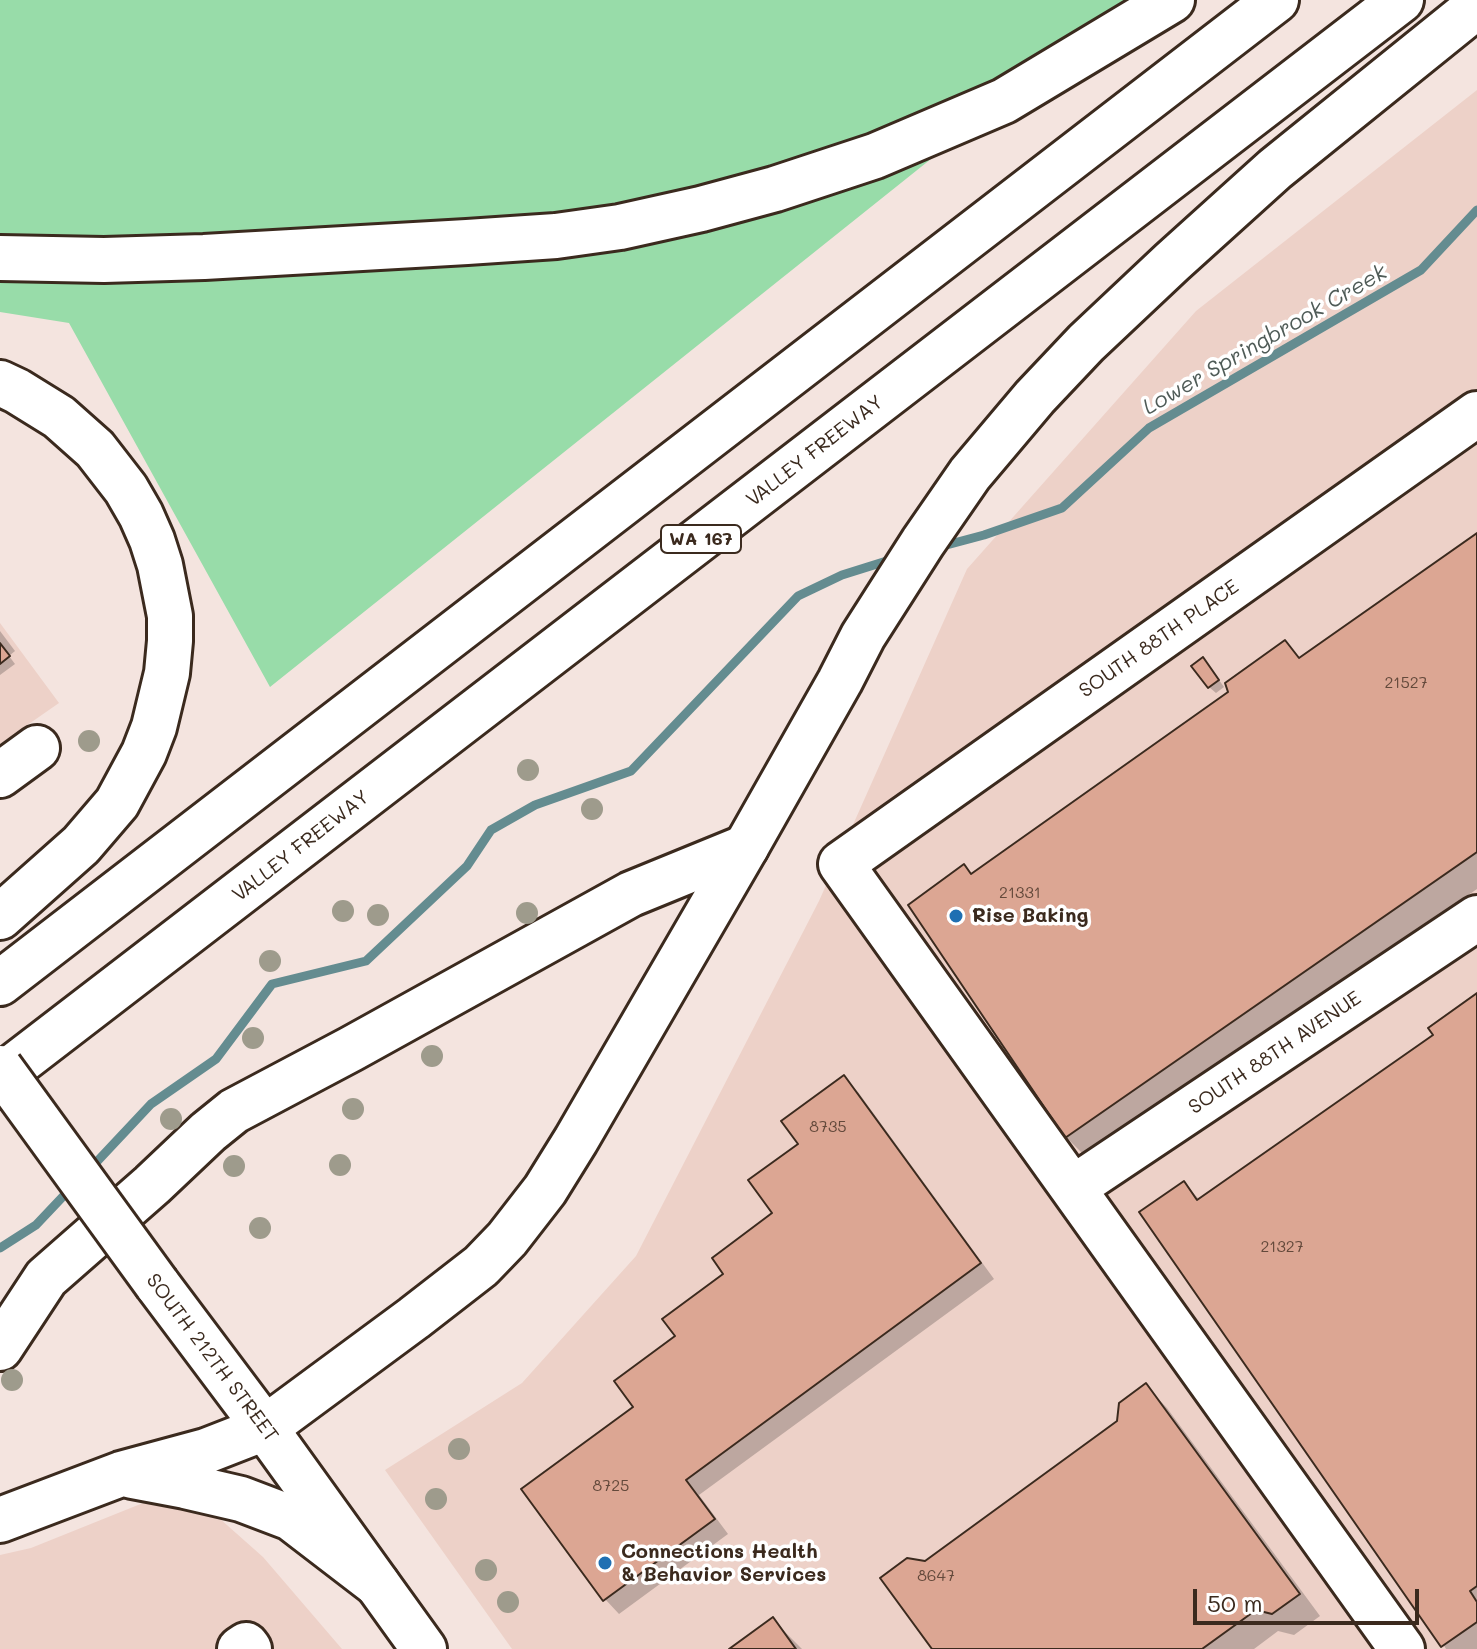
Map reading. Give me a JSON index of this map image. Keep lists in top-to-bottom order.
{
  "streets": {
    "main road": [
      "VALLEY FREEWAY",
      "WA 167",
      "SOUTH 88TH PLACE",
      "SOUTH 88TH AVENUE",
      "SOUTH 212TH STREET"
    ]
  },
  "crossings": [
    ["SOUTH 88TH PLACE", "SOUTH 88TH AVENUE"]
  ],
  "water": ["Lower Springbrook Creek"],
  "places": ["Rise Baking", "Connections Health & Behavior Services"],
  "house_numbers": [
    "21527",
    "21331",
    "8735",
    "21327",
    "8725",
    "8647"
  ],
  "scale_bar": "50 m"
}
